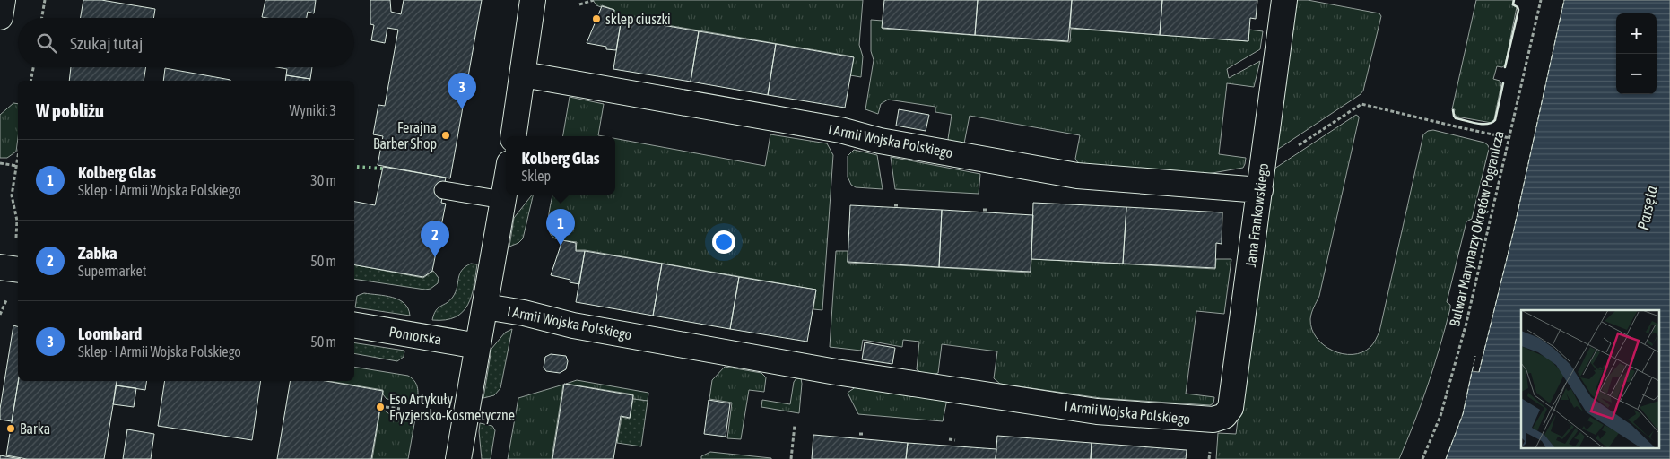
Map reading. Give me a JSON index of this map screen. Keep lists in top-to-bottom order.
{
  "streets": {
    "street": ["I Armii Wojska Polskiego", "Jana Frankowskiego", "Pomorska"],
    "path": ["Bulwar Marynarzy Okrętów Pogranicza"]
  },
  "crossings": [
    ["I Armii Wojska Polskiego", "Jana Frankowskiego"]
  ],
  "water": ["Parsęta"],
  "places": [
    "sklep ciuszki",
    "Ferajna Barber Shop",
    "Eso Artykuły Fryzjersko-Kosmetyczne",
    "Barka"
  ],
  "page": {
    "map_buttons": ["+", "−"],
    "search": "Szukaj tutaj",
    "pins": ["3", "1", "2"],
    "heading": ["W pobliżu", "Wyniki: 3"],
    "popup": ["Kolberg Glas", "Sklep"],
    "list": [
      {
        "mark": "1",
        "name": "Kolberg Glas",
        "note": "Sklep · I Armii Wojska Polskiego",
        "value": "30 m"
      },
      {
        "mark": "2",
        "name": "Zabka",
        "note": "Supermarket",
        "value": "50 m"
      },
      {
        "mark": "3",
        "name": "Loombard",
        "note": "Sklep · I Armii Wojska Polskiego",
        "value": "50 m"
      }
    ]
  }
}
